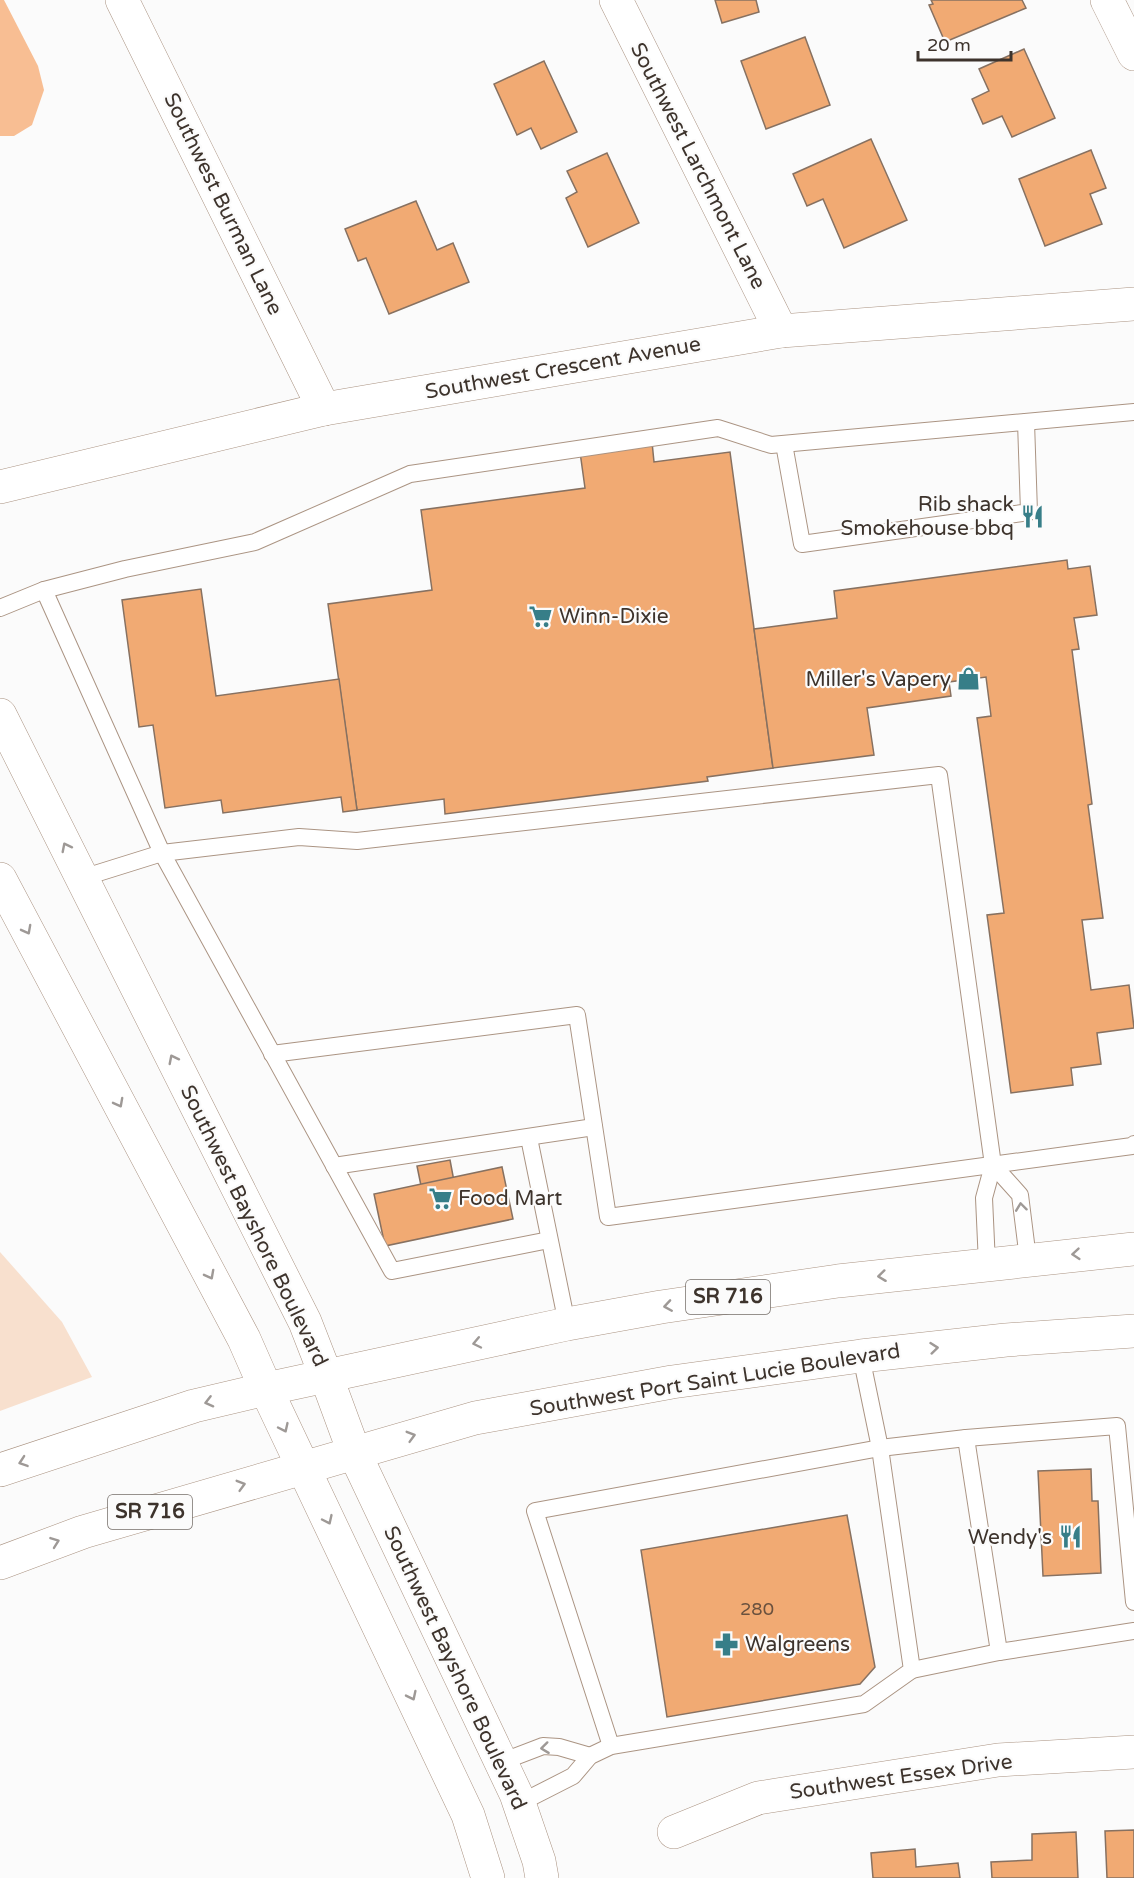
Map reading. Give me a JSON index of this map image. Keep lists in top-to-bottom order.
{
  "streets": {
    "main road": [
      "Southwest Larchmont Lane",
      "Southwest Burman Lane",
      "Southwest Crescent Avenue",
      "Southwest Bayshore Boulevard",
      "SR 716",
      "Southwest Port Saint Lucie Boulevard",
      "Southwest Essex Drive"
    ]
  },
  "crossings": [
    ["Southwest Larchmont Lane", "Southwest Crescent Avenue"],
    ["Southwest Burman Lane", "Southwest Crescent Avenue"],
    ["Southwest Bayshore Boulevard", "SR 716"],
    ["Southwest Bayshore Boulevard", "Southwest Port Saint Lucie Boulevard"],
    ["SR 716", "Southwest Port Saint Lucie Boulevard"]
  ],
  "places": {
    "restaurant": ["Rib shack Smokehouse bbq", "Wendy's"],
    "supermarket": ["Winn-Dixie", "Food Mart"],
    "shop": ["Miller's Vapery"],
    "pharmacy": ["Walgreens"]
  },
  "house_numbers": ["280"],
  "scale_bar": "20 m"
}
